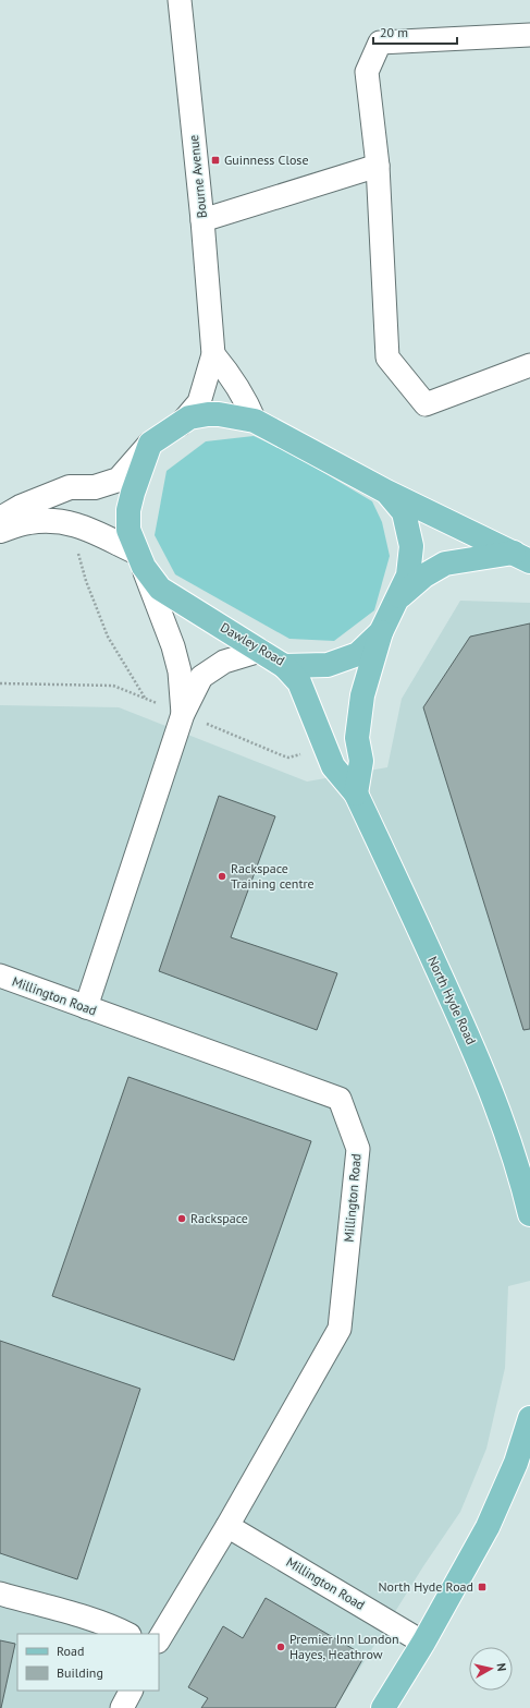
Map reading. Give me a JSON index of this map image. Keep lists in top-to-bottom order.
{
  "streets": {
    "main road": ["Dawley Road", "North Hyde Road"],
    "street": ["Bourne Avenue", "Millington Road"]
  },
  "crossings": [
    ["Bourne Avenue", "Dawley Road"],
    ["Dawley Road", "North Hyde Road"]
  ],
  "places": {
    "transit": ["Guinness Close", "North Hyde Road"],
    "other": ["Rackspace Training centre", "Rackspace", "Premier Inn London Hayes, Heathrow"]
  },
  "legend": ["Road", "Building"],
  "scale_bar": "20 m",
  "north": "right"
}
